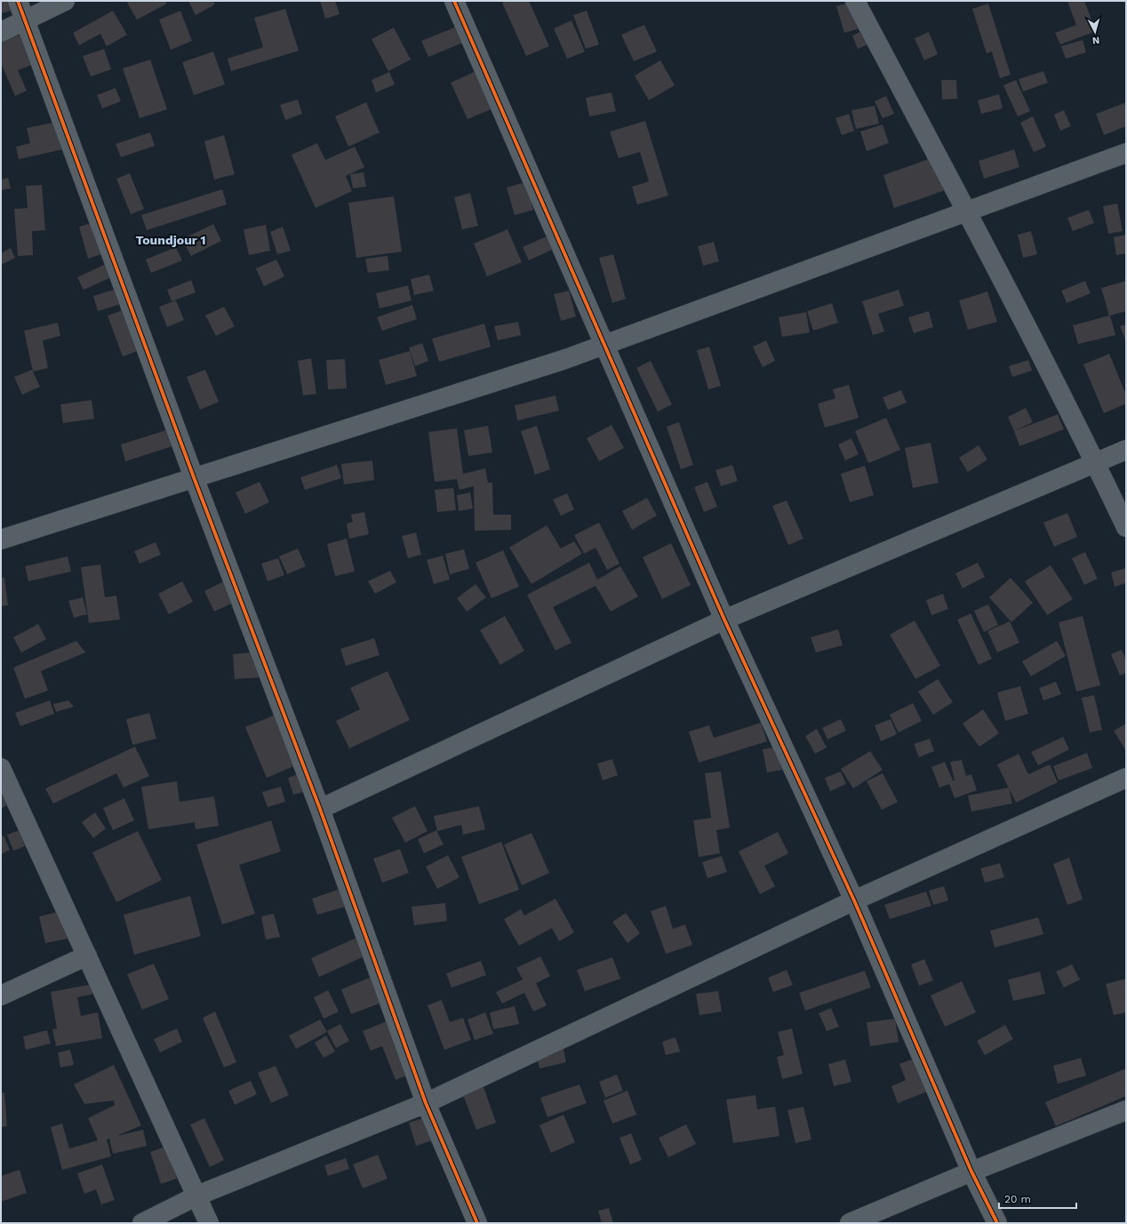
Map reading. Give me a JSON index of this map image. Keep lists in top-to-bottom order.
{
  "districts": ["Toundjour 1"],
  "scale_bar": "20 m",
  "north": "bottom"
}
